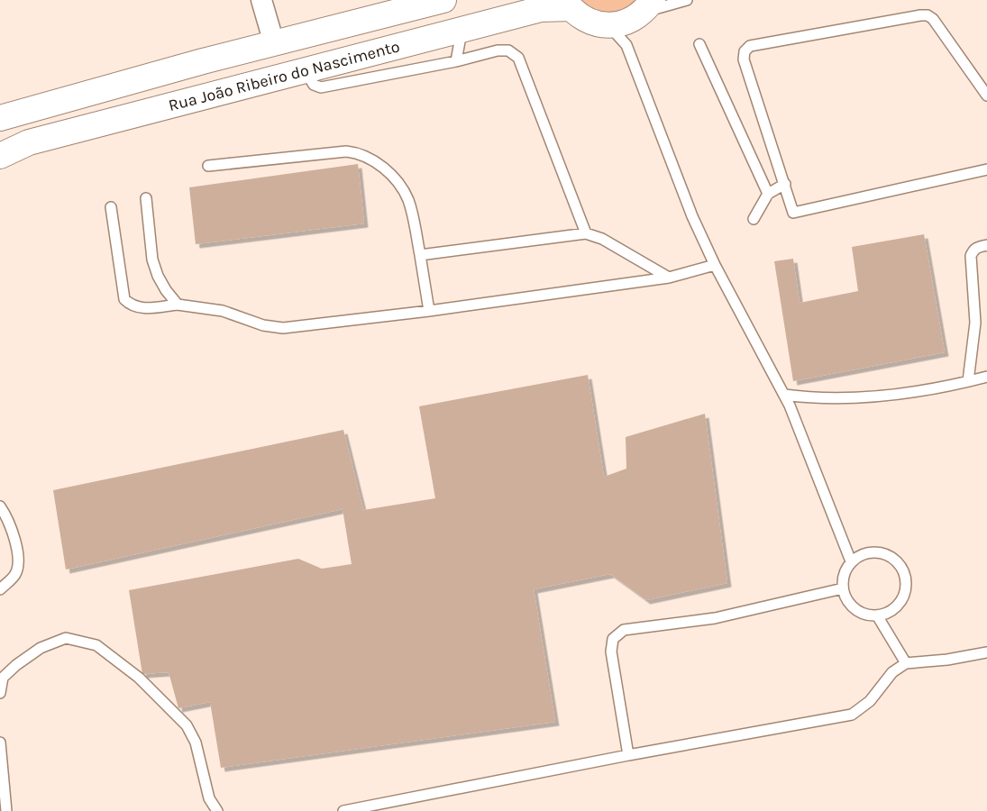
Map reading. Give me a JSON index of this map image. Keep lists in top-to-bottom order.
{
  "streets": {
    "main road": ["Rua João Ribeiro do Nascimento"]
  }
}
